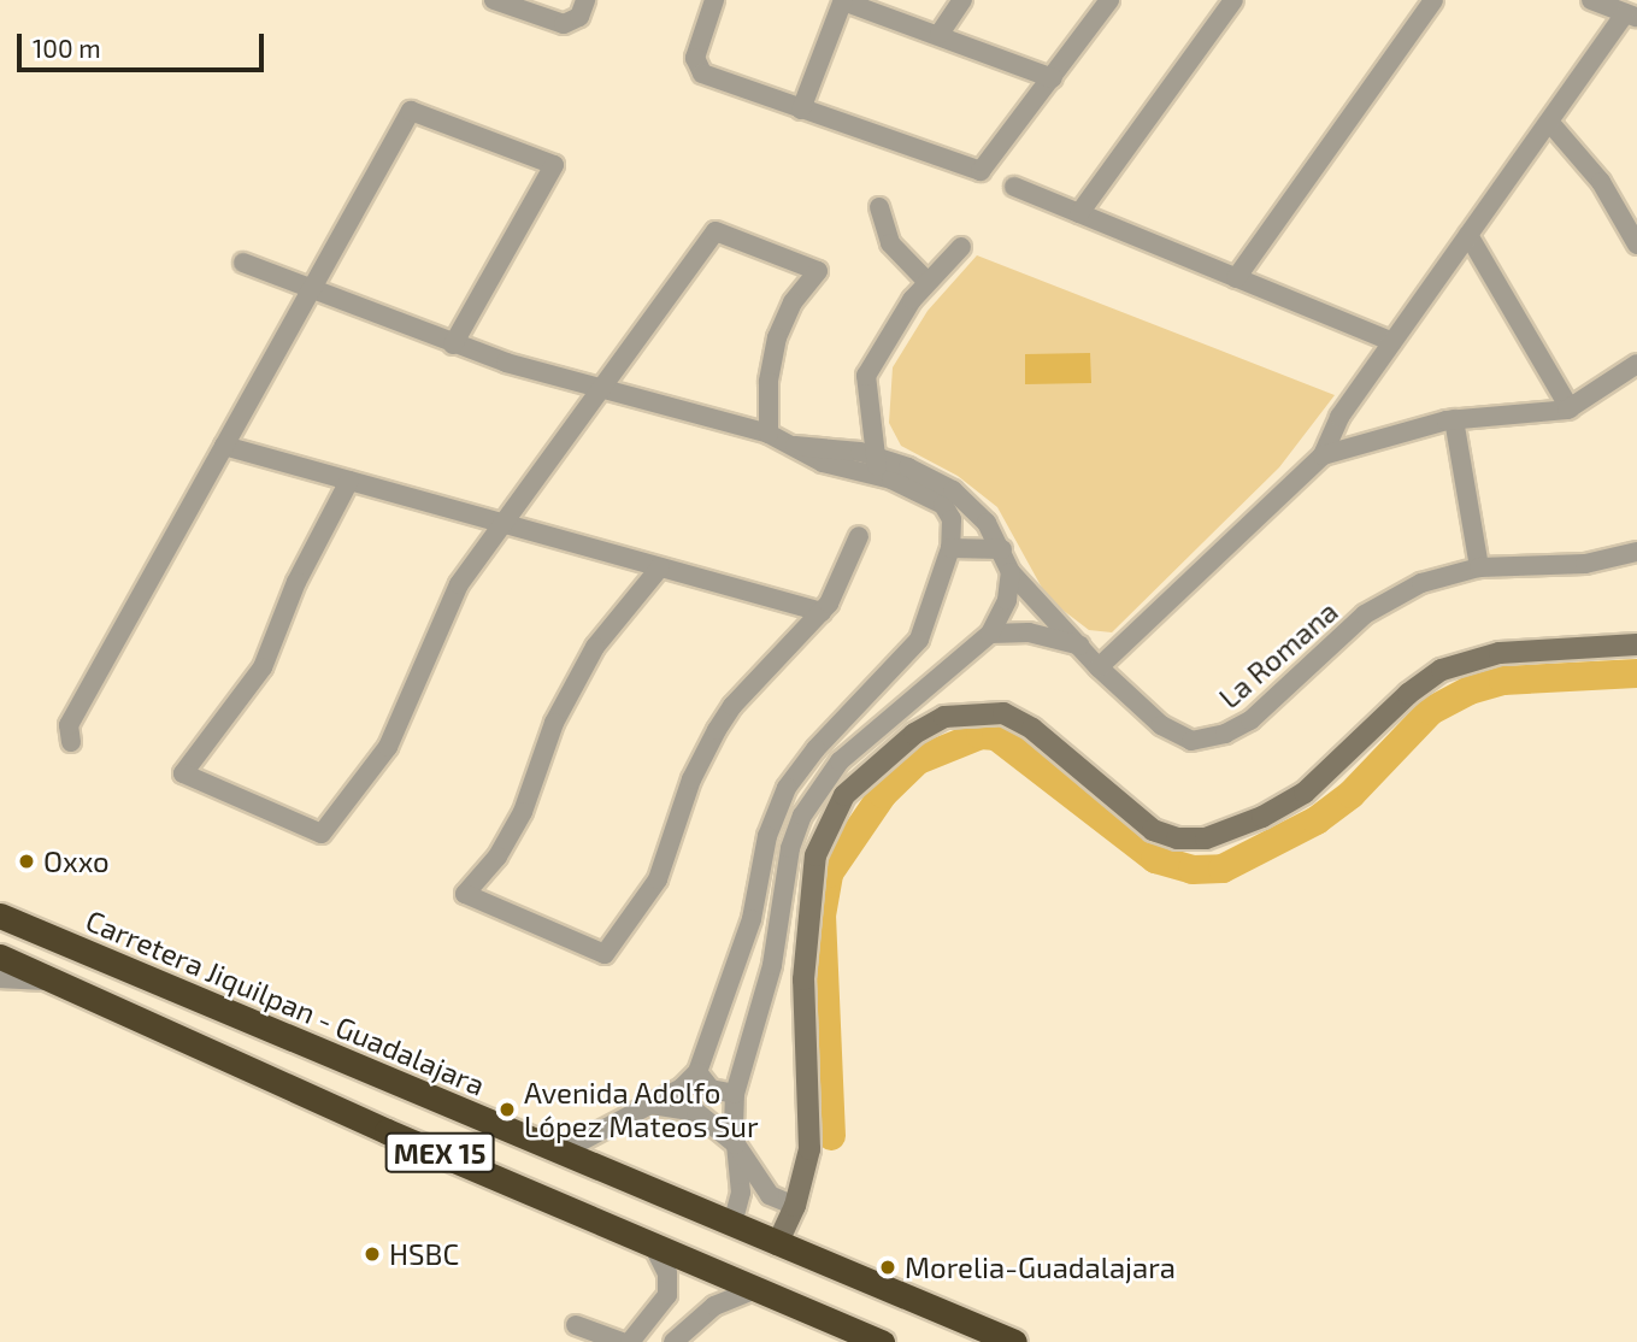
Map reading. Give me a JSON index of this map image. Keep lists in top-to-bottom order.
{
  "streets": {
    "highway": ["Carretera Jiquilpan - Guadalajara", "MEX 15"],
    "street": ["La Romana"]
  },
  "places": [
    "Oxxo",
    "Avenida Adolfo López Mateos Sur",
    "HSBC",
    "Morelia-Guadalajara"
  ],
  "scale_bar": "100 m"
}
